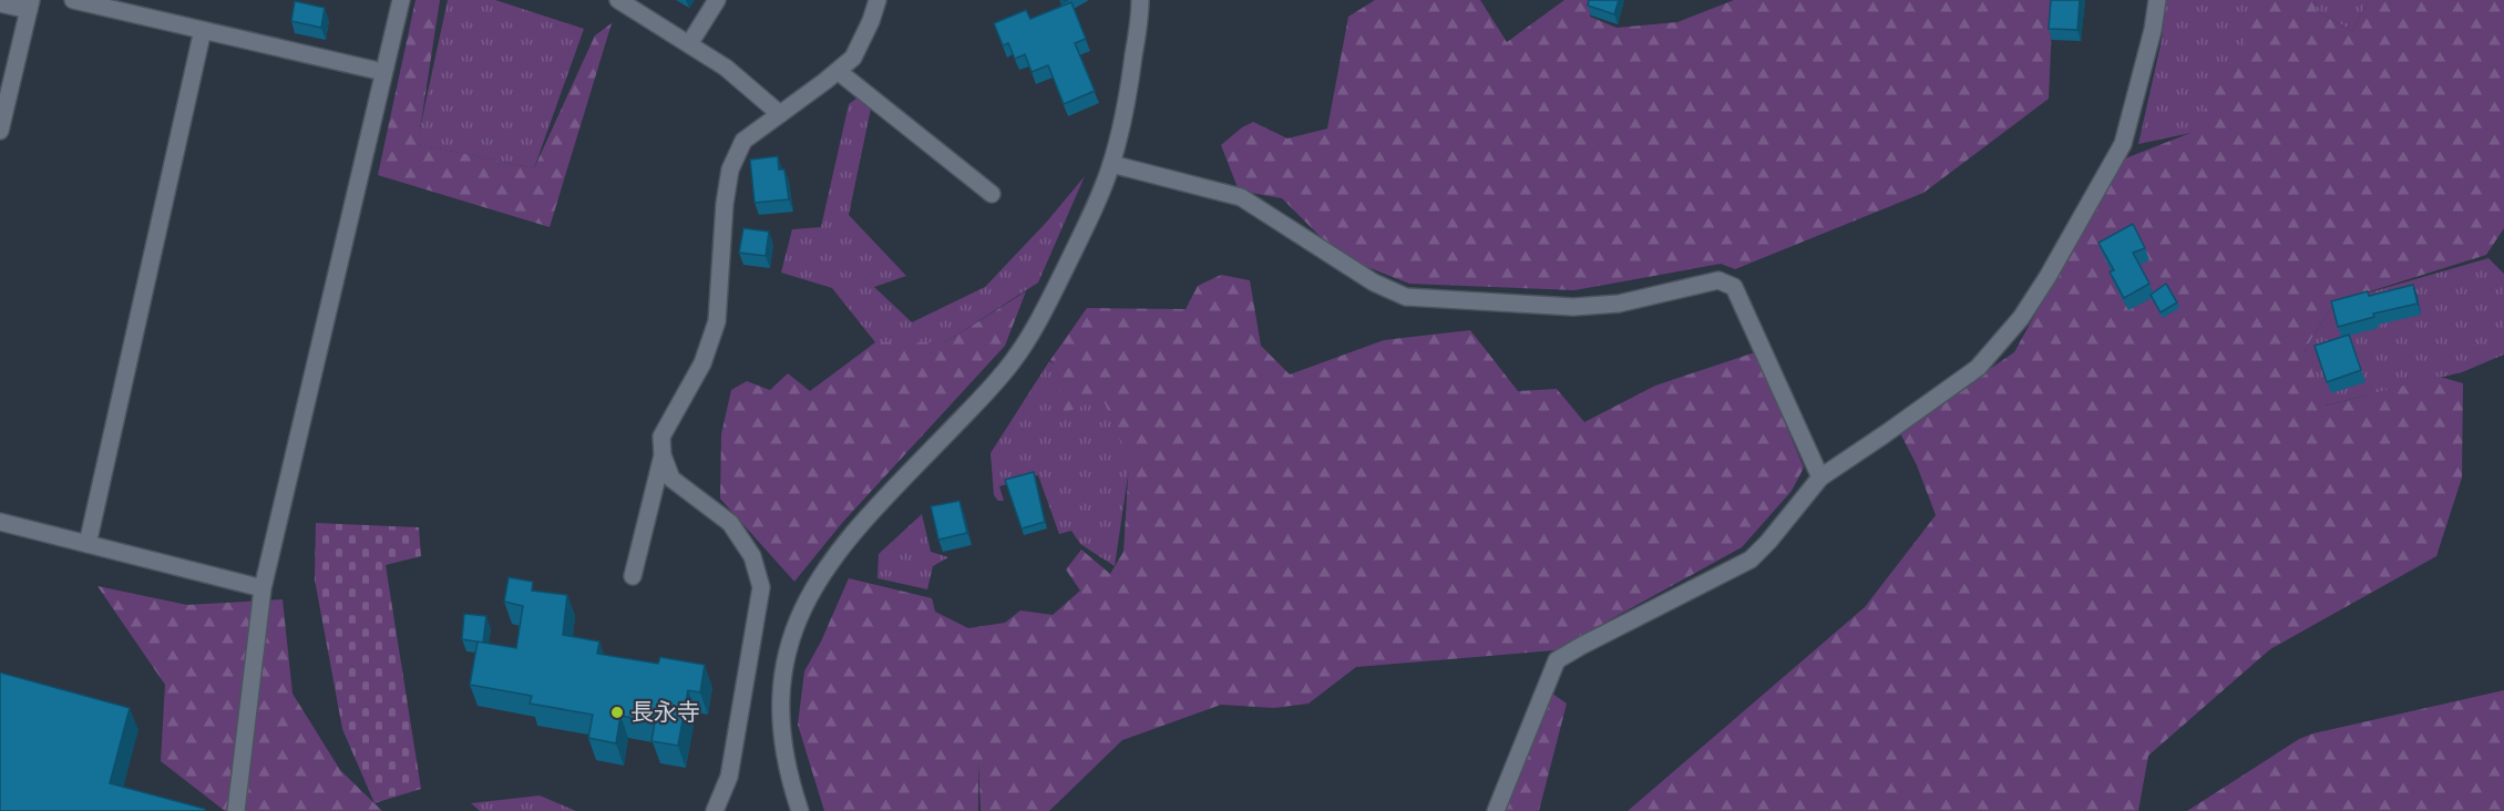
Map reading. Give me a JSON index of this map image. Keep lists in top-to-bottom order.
{
  "places": ["長永寺"]
}
